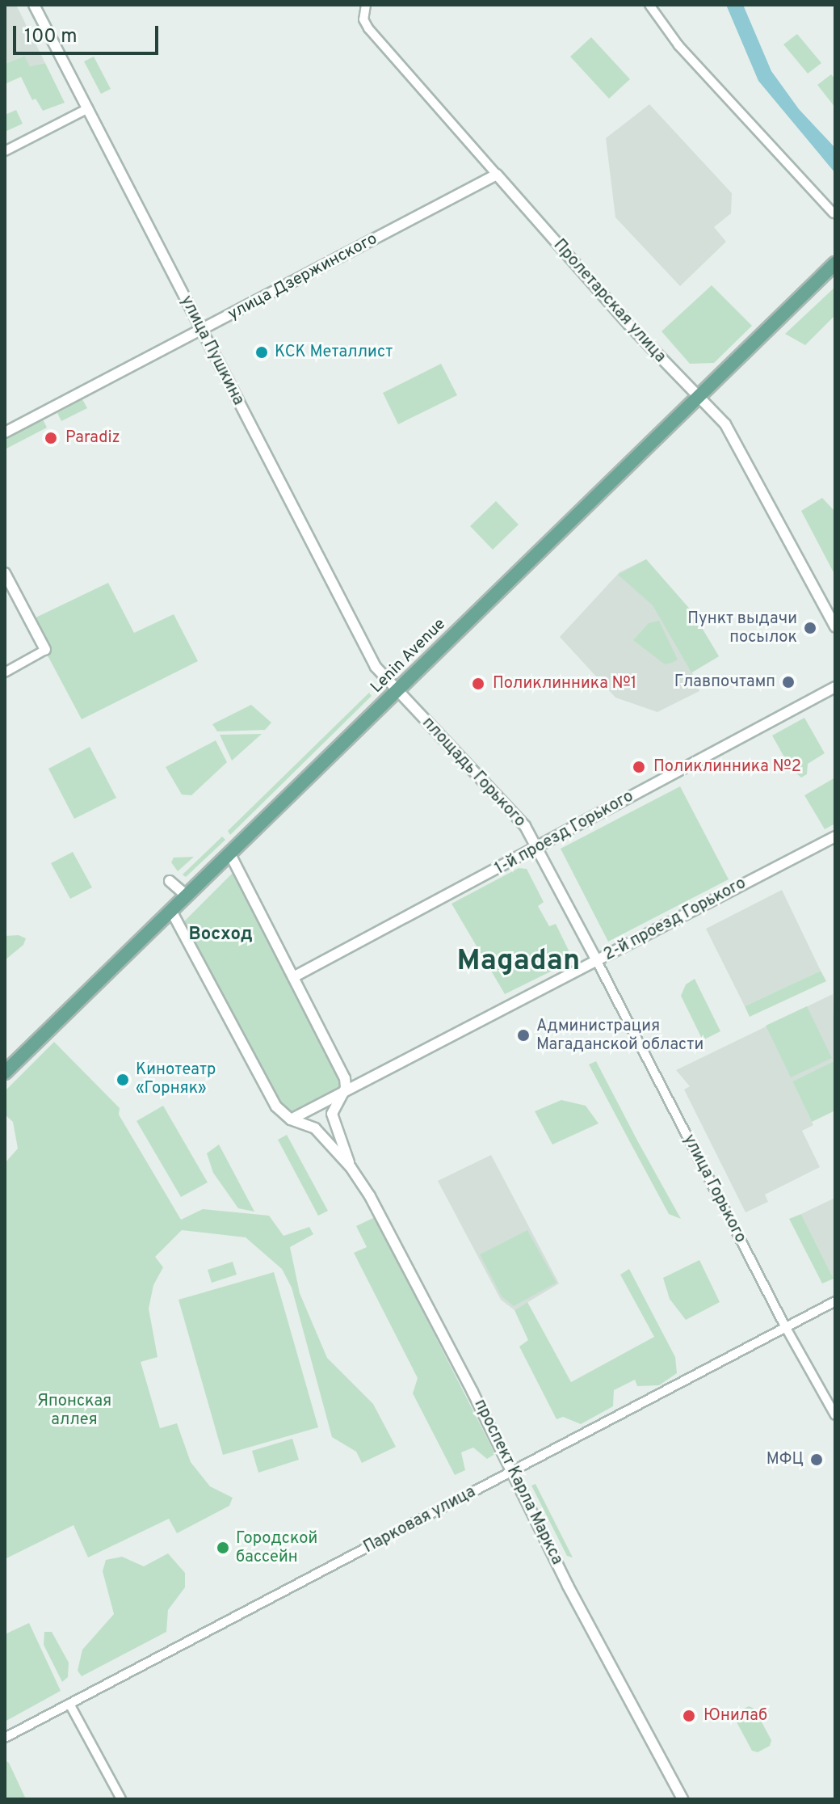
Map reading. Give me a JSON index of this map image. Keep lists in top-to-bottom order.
{
  "streets": {
    "main road": ["Lenin Avenue"],
    "street": [
      "улица Дзержинского",
      "Пролетарская улица",
      "улица Пушкина",
      "площадь Горького",
      "1-й проезд Горького",
      "2-й проезд Горького",
      "улица Горького",
      "проспект Карла Маркса",
      "Парковая улица"
    ]
  },
  "crossings": [
    ["улица Дзержинского", "Пролетарская улица"],
    ["улица Дзержинского", "улица Пушкина"],
    ["Пролетарская улица", "Lenin Avenue"],
    ["улица Пушкина", "Lenin Avenue"],
    ["улица Пушкина", "площадь Горького"],
    ["Lenin Avenue", "площадь Горького"],
    ["Lenin Avenue", "проспект Карла Маркса"],
    ["площадь Горького", "1-й проезд Горького"],
    ["площадь Горького", "2-й проезд Горького"],
    ["площадь Горького", "улица Горького"],
    ["1-й проезд Горького", "проспект Карла Маркса"],
    ["2-й проезд Горького", "улица Горького"],
    ["2-й проезд Горького", "проспект Карла Маркса"],
    ["улица Горького", "Парковая улица"],
    ["проспект Карла Маркса", "Парковая улица"]
  ],
  "districts": ["Восход", "Magadan"],
  "parks": ["Японская аллея"],
  "places": [
    "КСК Металлист",
    "Paradiz",
    "Пункт выдачи посылок",
    "Главпочтамп",
    "Поликлинника №1",
    "Поликлинника №2",
    "Администрация Магаданской области",
    "Кинотеатр «Горняк»",
    "МФЦ",
    "Городской бассейн",
    "Юнилаб"
  ],
  "scale_bar": "100 m"
}
